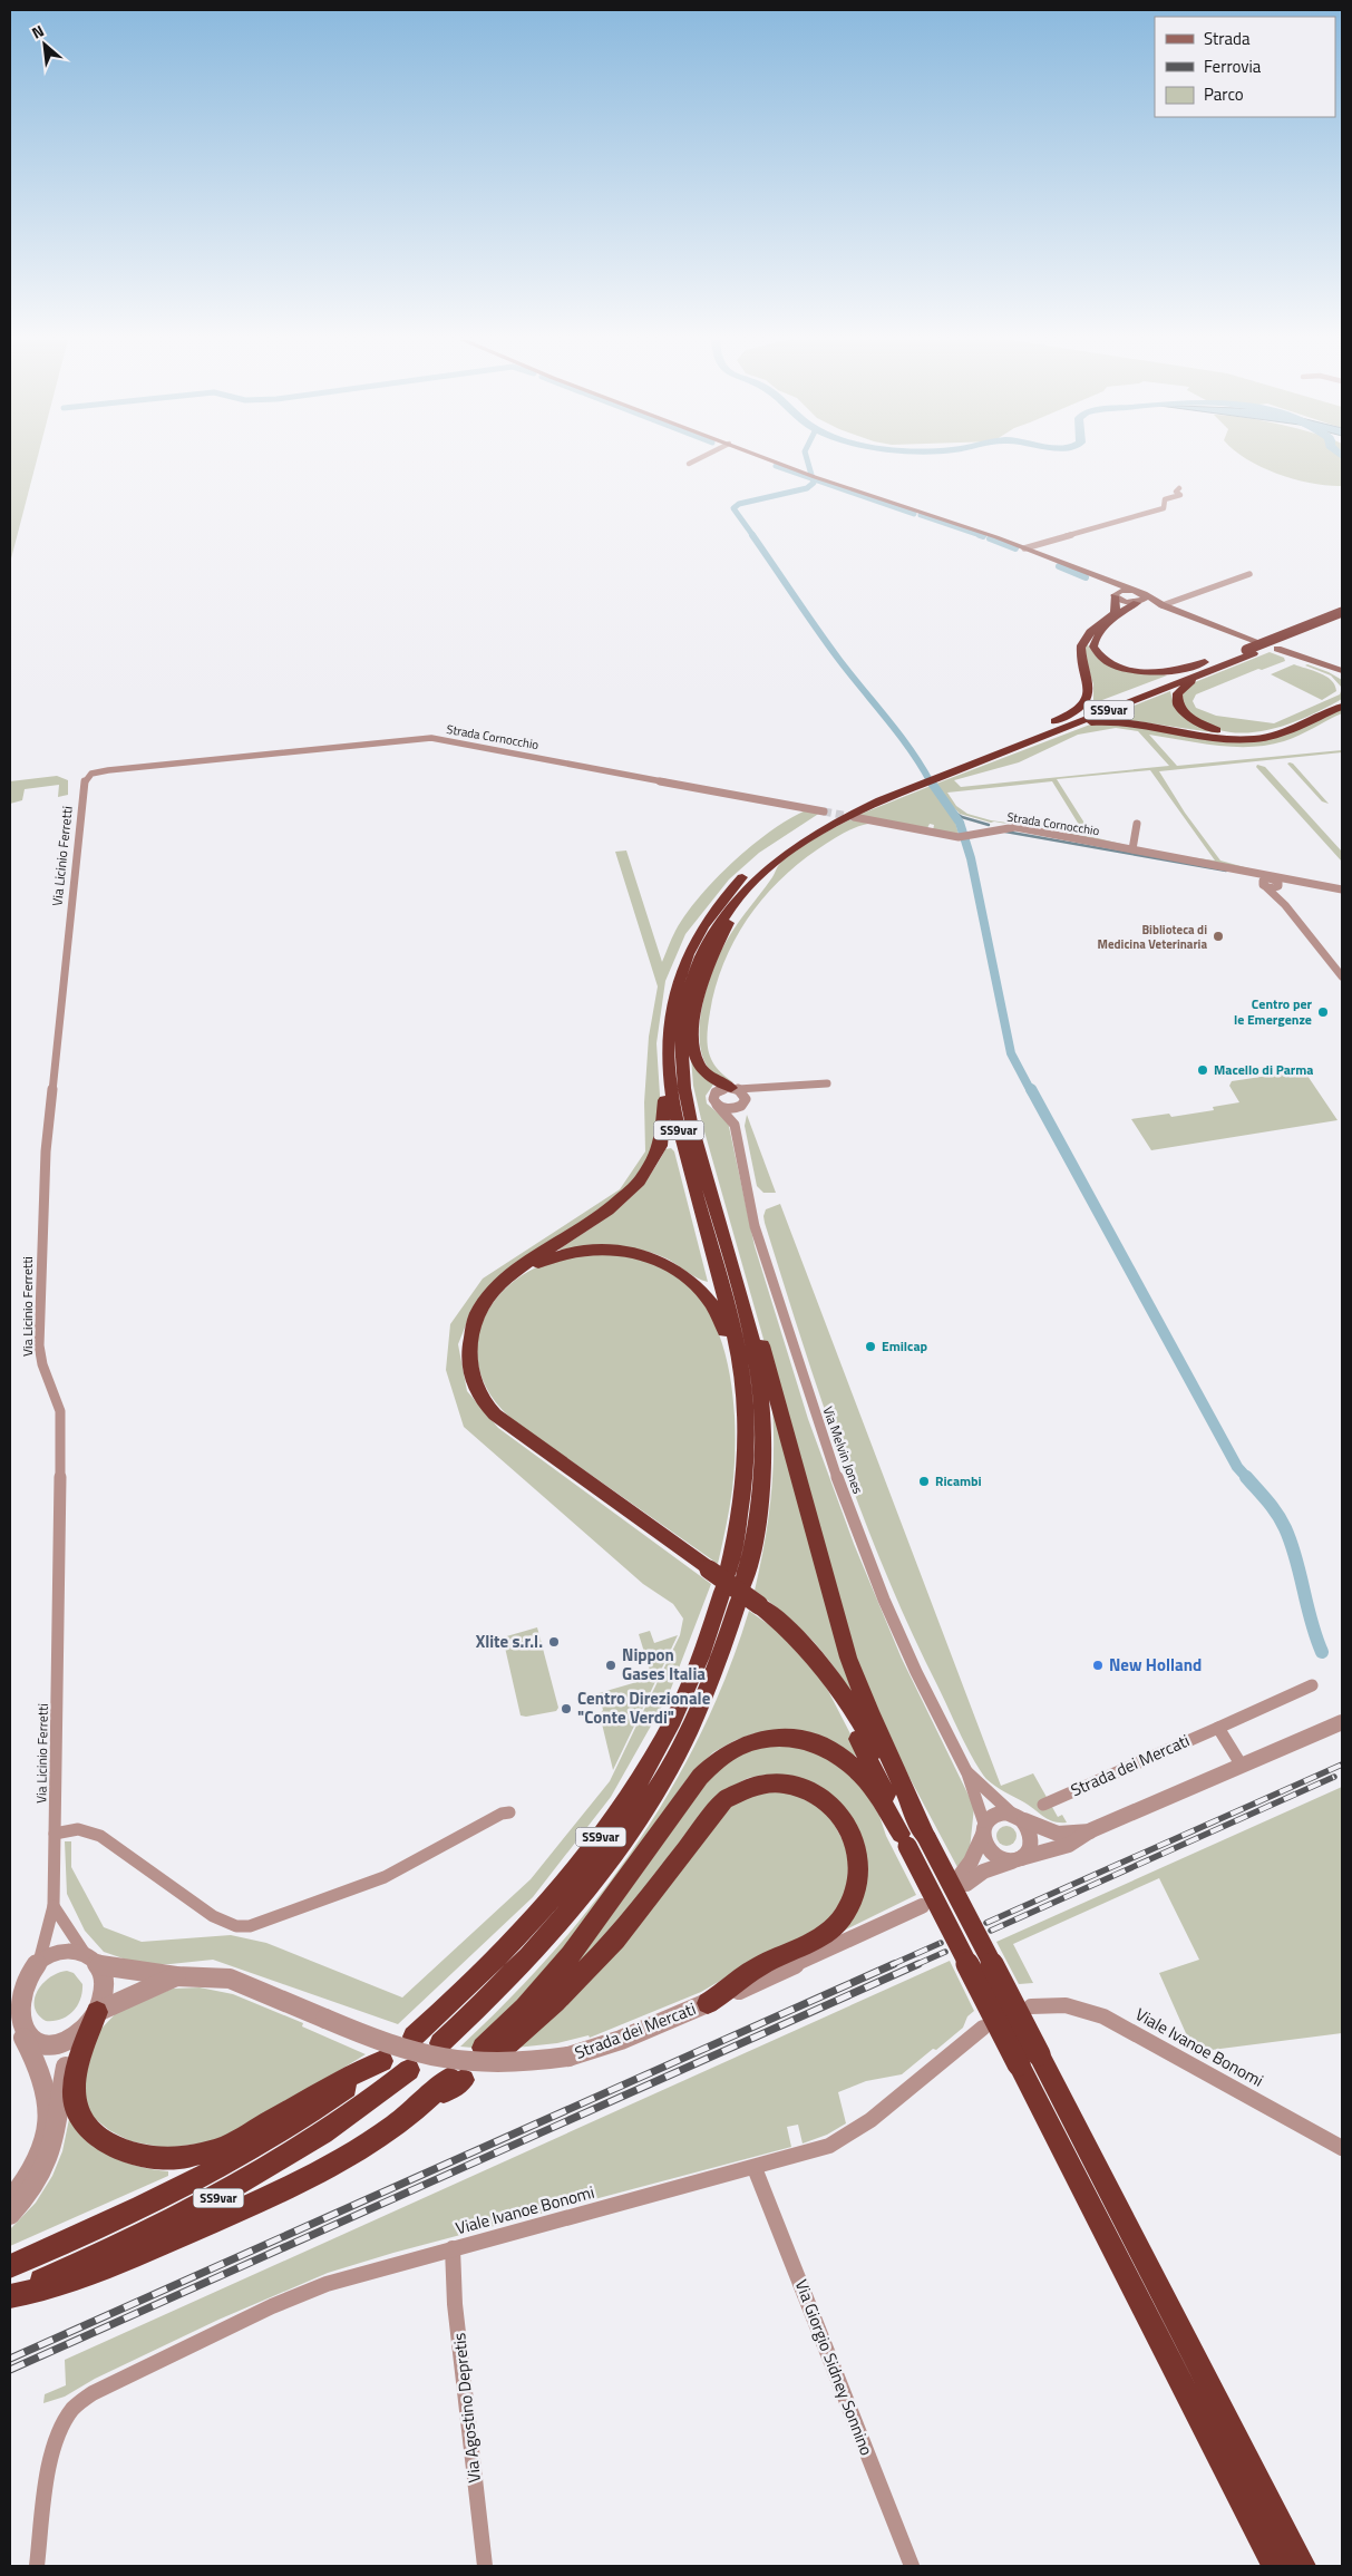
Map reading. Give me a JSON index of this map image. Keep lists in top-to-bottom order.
{
  "streets": {
    "highway": ["SS9var"],
    "street": [
      "Strada Cornocchio",
      "Via Licinio Ferretti",
      "Via Melvin Jones",
      "Strada dei Mercati",
      "Viale Ivanoe Bonomi",
      "Via Giorgio Sidney Sonnino",
      "Via Agostino Depretis"
    ]
  },
  "crossings": [
    ["SS9var", "Via Licinio Ferretti"],
    ["SS9var", "Strada dei Mercati"],
    ["Strada Cornocchio", "Via Licinio Ferretti"],
    ["Via Licinio Ferretti", "Strada dei Mercati"],
    ["Viale Ivanoe Bonomi", "Via Giorgio Sidney Sonnino"],
    ["Viale Ivanoe Bonomi", "Via Agostino Depretis"]
  ],
  "places": [
    "Biblioteca di Medicina Veterinaria",
    "Centro per le Emergenze",
    "Macello di Parma",
    "Emilcap",
    "Ricambi",
    "Xlite s.r.l.",
    "Nippon Gases Italia",
    "New Holland",
    "Centro Direzionale \"Conte Verdi\""
  ],
  "legend": ["Strada", "Ferrovia", "Parco"],
  "north": "top left"
}
